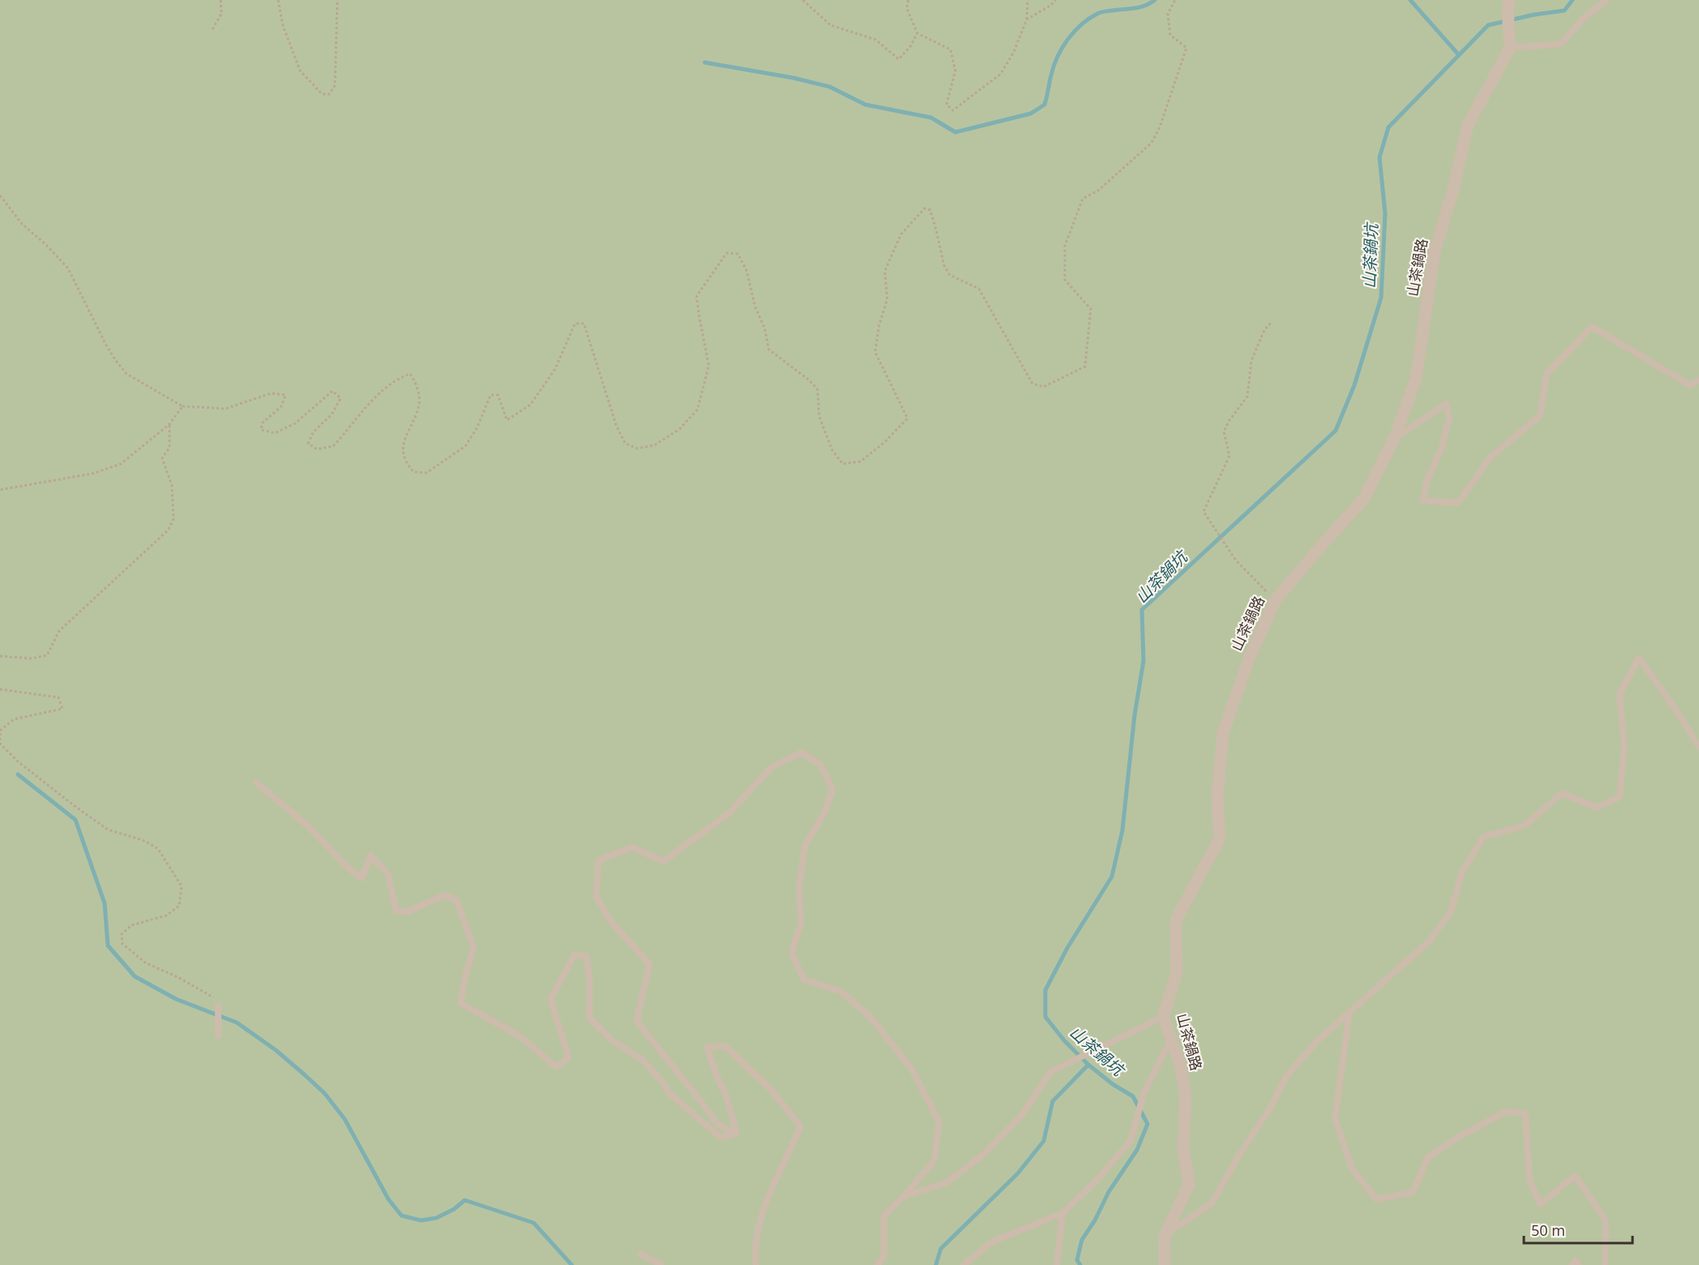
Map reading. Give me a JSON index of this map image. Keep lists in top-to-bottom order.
{
  "streets": {
    "street": ["山茶鍋路"]
  },
  "water": ["山茶鍋坑"],
  "scale_bar": "50 m"
}
